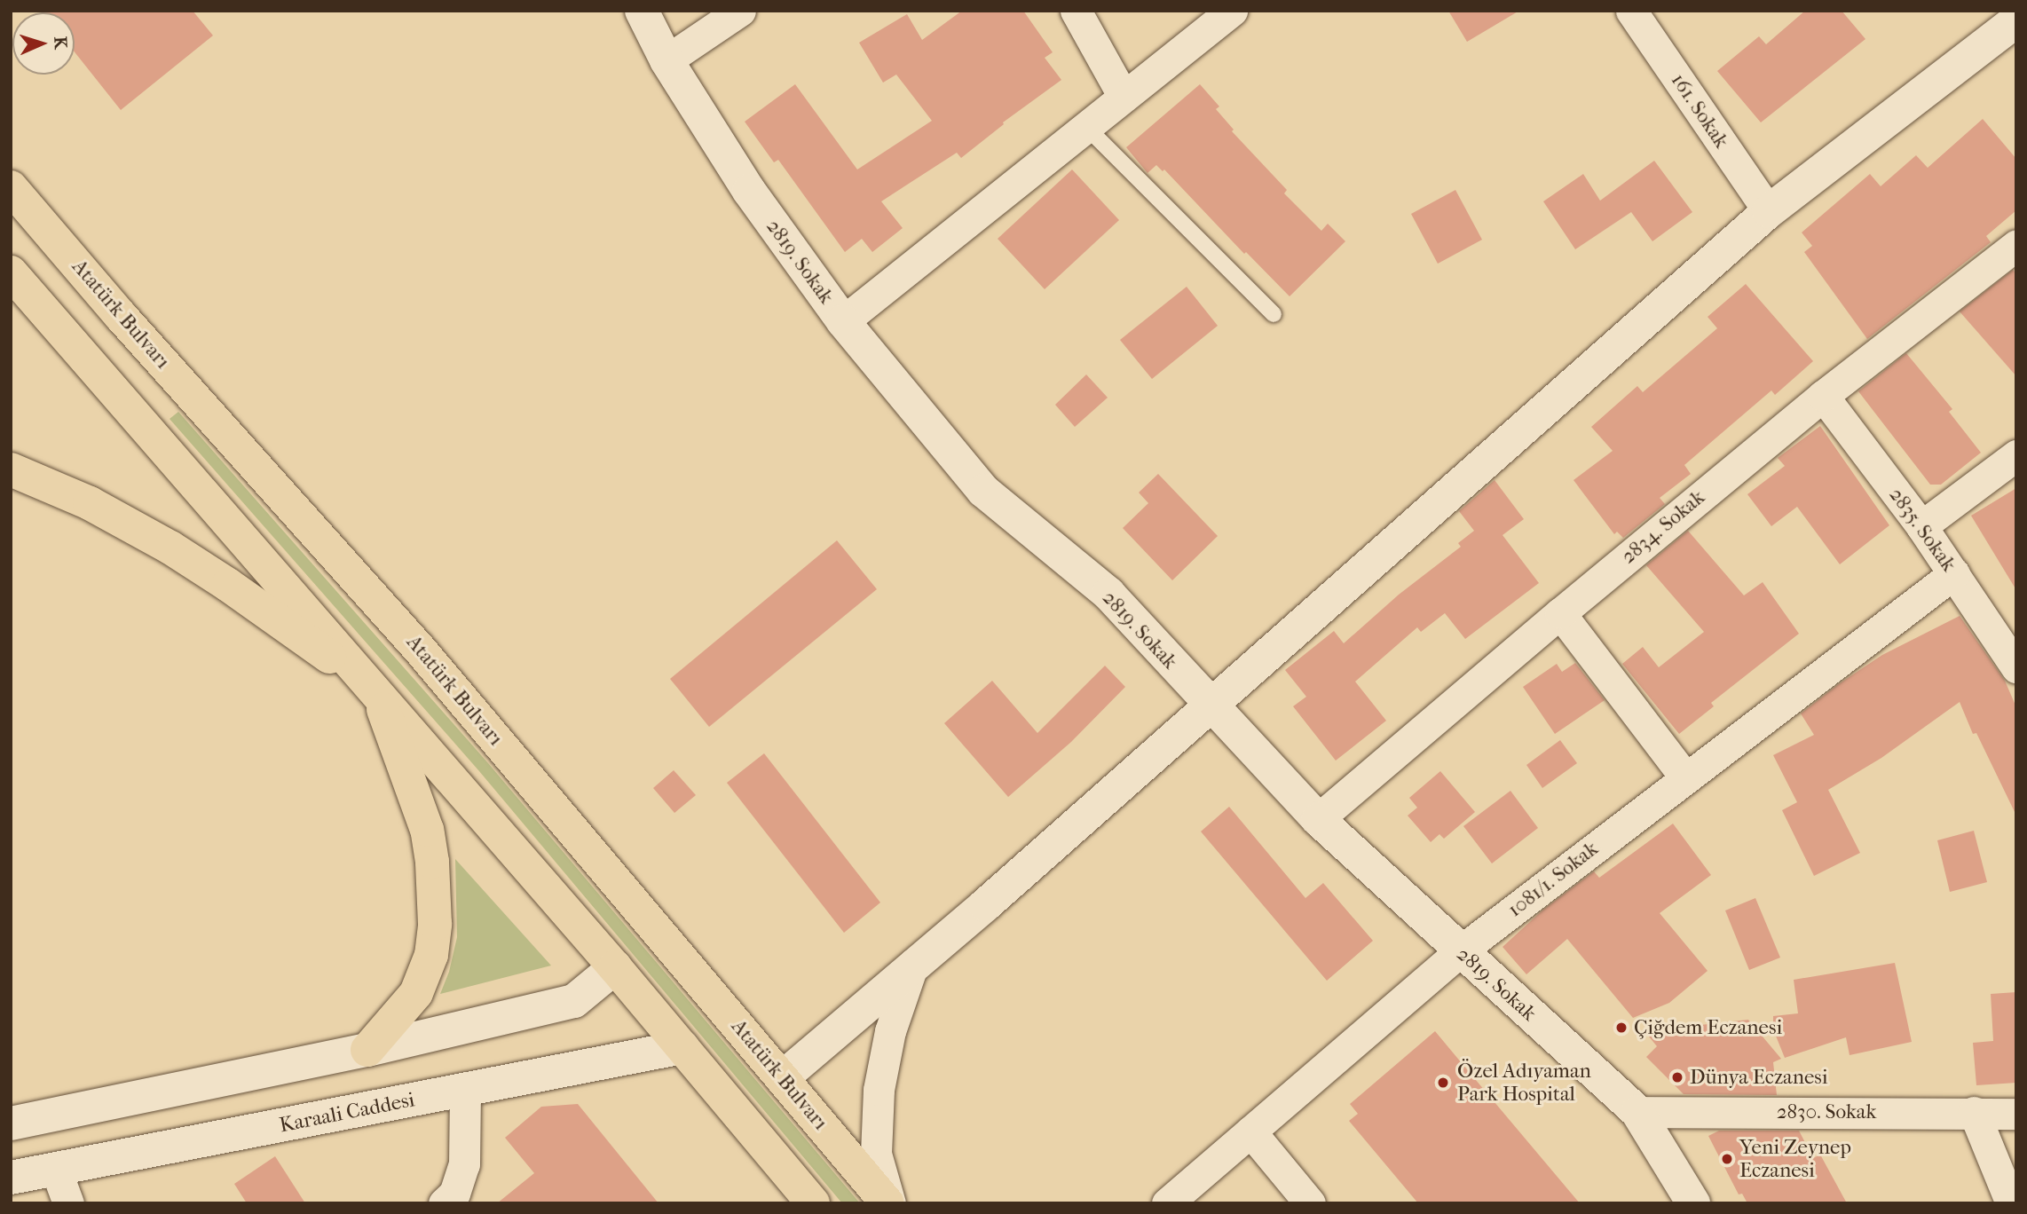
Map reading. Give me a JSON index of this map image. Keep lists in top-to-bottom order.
{
  "streets": {
    "highway": ["Atatürk Bulvarı"],
    "main road": ["2819. Sokak", "Karaali Caddesi"],
    "street": [
      "161. Sokak",
      "2834. Sokak",
      "2835. Sokak",
      "1081/1. Sokak",
      "2830. Sokak"
    ]
  },
  "crossings": [
    ["2819. Sokak", "2834. Sokak"],
    ["2819. Sokak", "1081/1. Sokak"],
    ["2819. Sokak", "2830. Sokak"],
    ["2834. Sokak", "2835. Sokak"],
    ["2835. Sokak", "1081/1. Sokak"]
  ],
  "places": [
    "Çiğdem Eczanesi",
    "Dünya Eczanesi",
    "Özel Adıyaman Park Hospital",
    "Yeni Zeynep Eczanesi"
  ],
  "north": "right"
}
